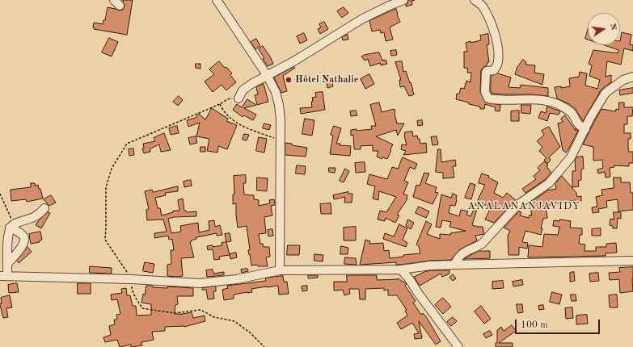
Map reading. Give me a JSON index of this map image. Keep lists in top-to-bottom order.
{
  "districts": ["ANALANANJAVIDY"],
  "places": ["Hôtel Nathalie"],
  "scale_bar": "100 m",
  "north": "right"
}
